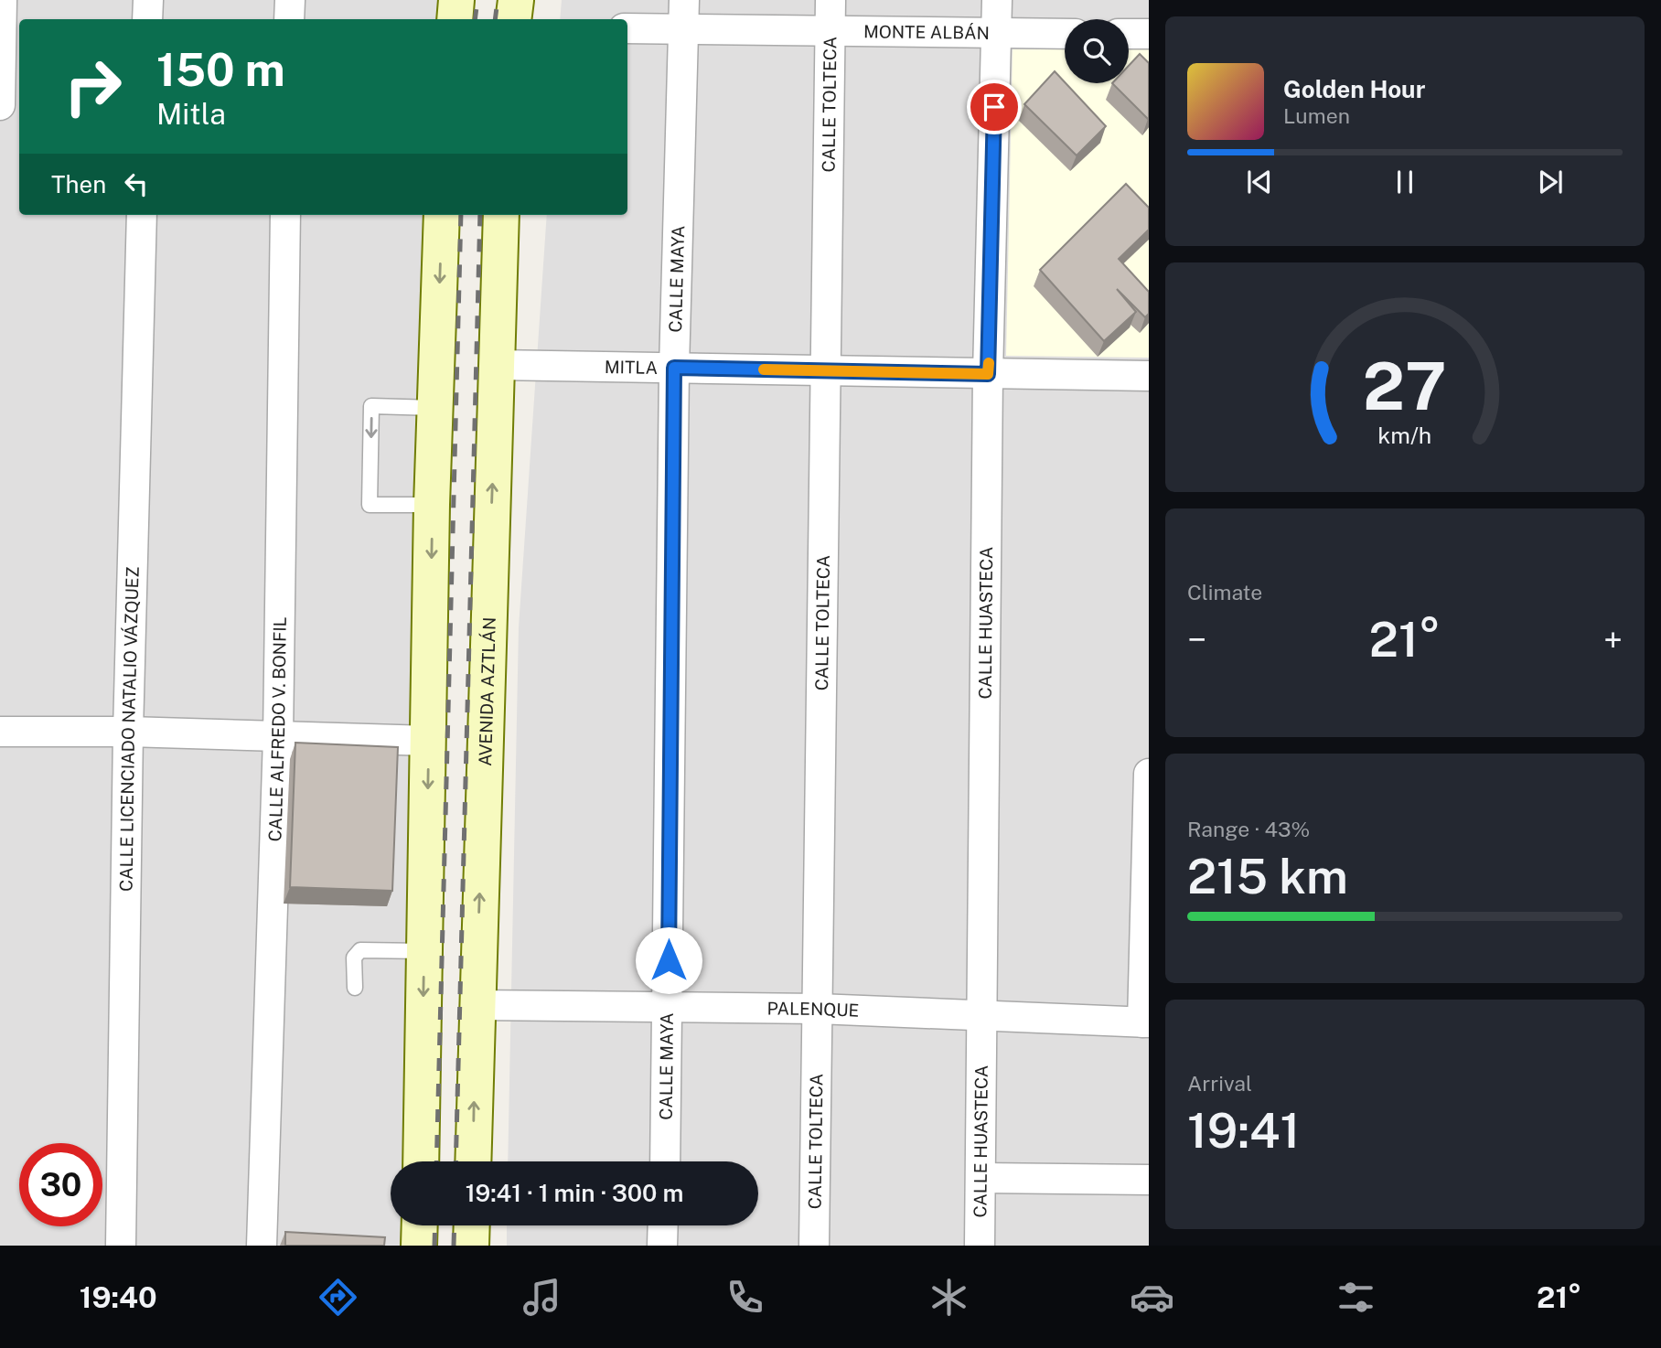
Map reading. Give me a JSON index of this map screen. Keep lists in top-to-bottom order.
{
  "streets": {
    "main road": ["AVENIDA AZTLÁN"],
    "street": [
      "MONTE ALBÁN",
      "CALLE TOLTECA",
      "CALLE MAYA",
      "MITLA",
      "CALLE HUASTECA",
      "CALLE LICENCIADO NATALIO VÁZQUEZ",
      "CALLE ALFREDO V. BONFIL",
      "PALENQUE"
    ]
  },
  "crossings": [
    ["MONTE ALBÁN", "CALLE TOLTECA"],
    ["MONTE ALBÁN", "CALLE MAYA"],
    ["MONTE ALBÁN", "CALLE HUASTECA"],
    ["CALLE TOLTECA", "MITLA"],
    ["CALLE TOLTECA", "PALENQUE"],
    ["CALLE MAYA", "MITLA"],
    ["CALLE MAYA", "PALENQUE"],
    ["MITLA", "CALLE HUASTECA"],
    ["MITLA", "AVENIDA AZTLÁN"],
    ["CALLE HUASTECA", "PALENQUE"],
    ["AVENIDA AZTLÁN", "PALENQUE"]
  ],
  "page": {
    "turn": ["150 m", "Mitla"],
    "song": ["Golden Hour", "Lumen"],
    "then": "Then",
    "tile": [
      "Climate",
      ["Range · 43%", "215 km"],
      ["Arrival", "19:41"]
    ],
    "heat": ["−", "21°", "+"],
    "limit": "30",
    "trip": "19:41 · 1 min · 300 m",
    "tabs": ["19:40", "21°"],
    "gauge": ["27", "km/h"]
  }
}
